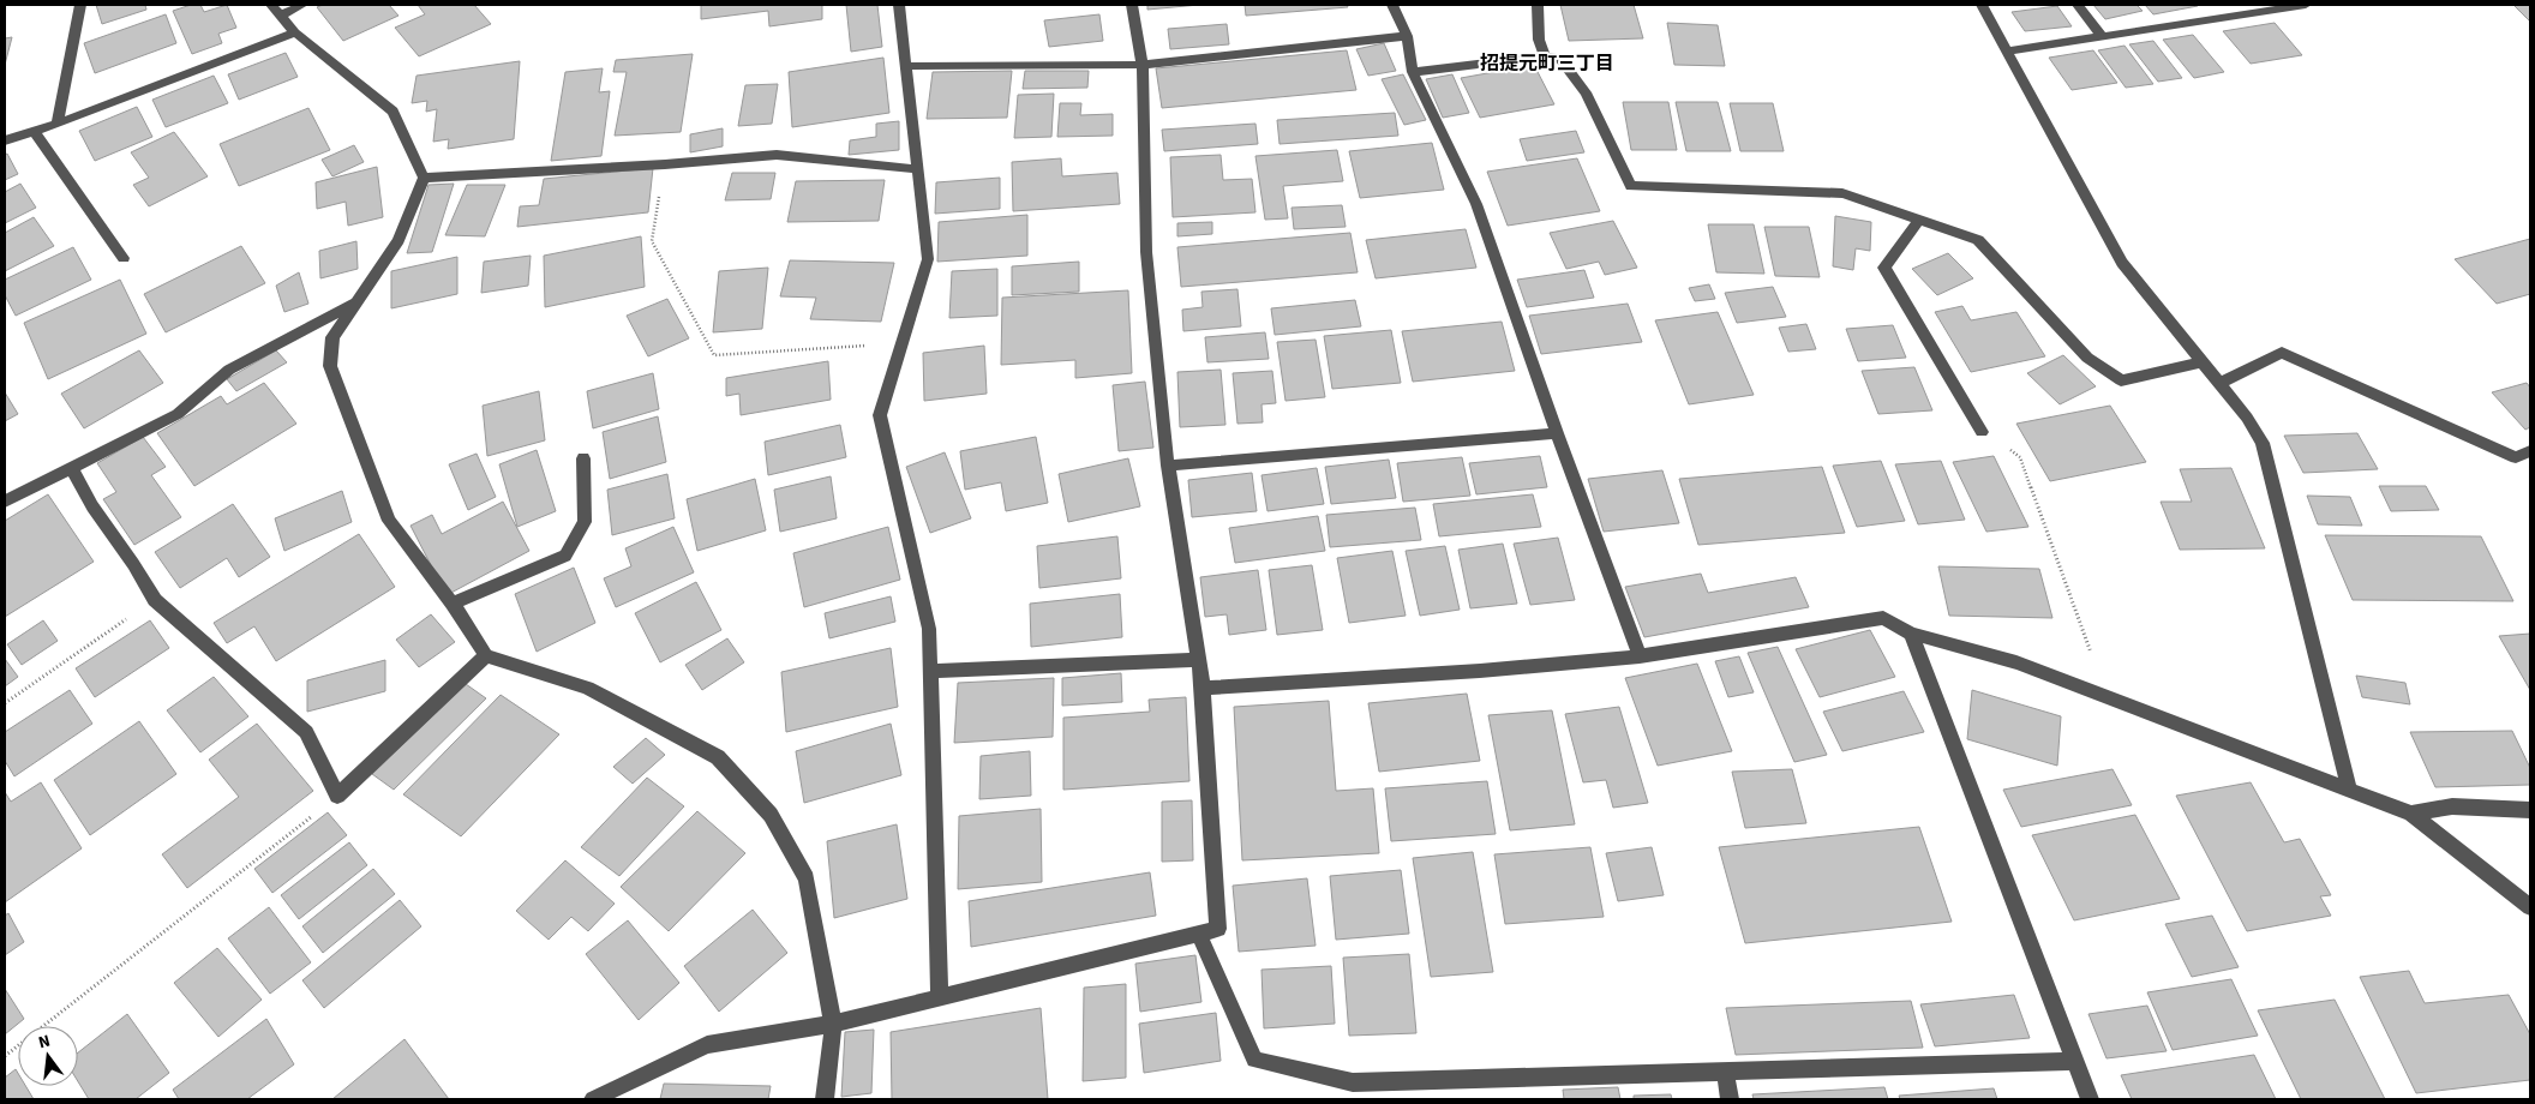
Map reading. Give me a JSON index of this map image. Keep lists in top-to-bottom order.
{
  "districts": ["招提元町三丁目"],
  "north": "top"
}
